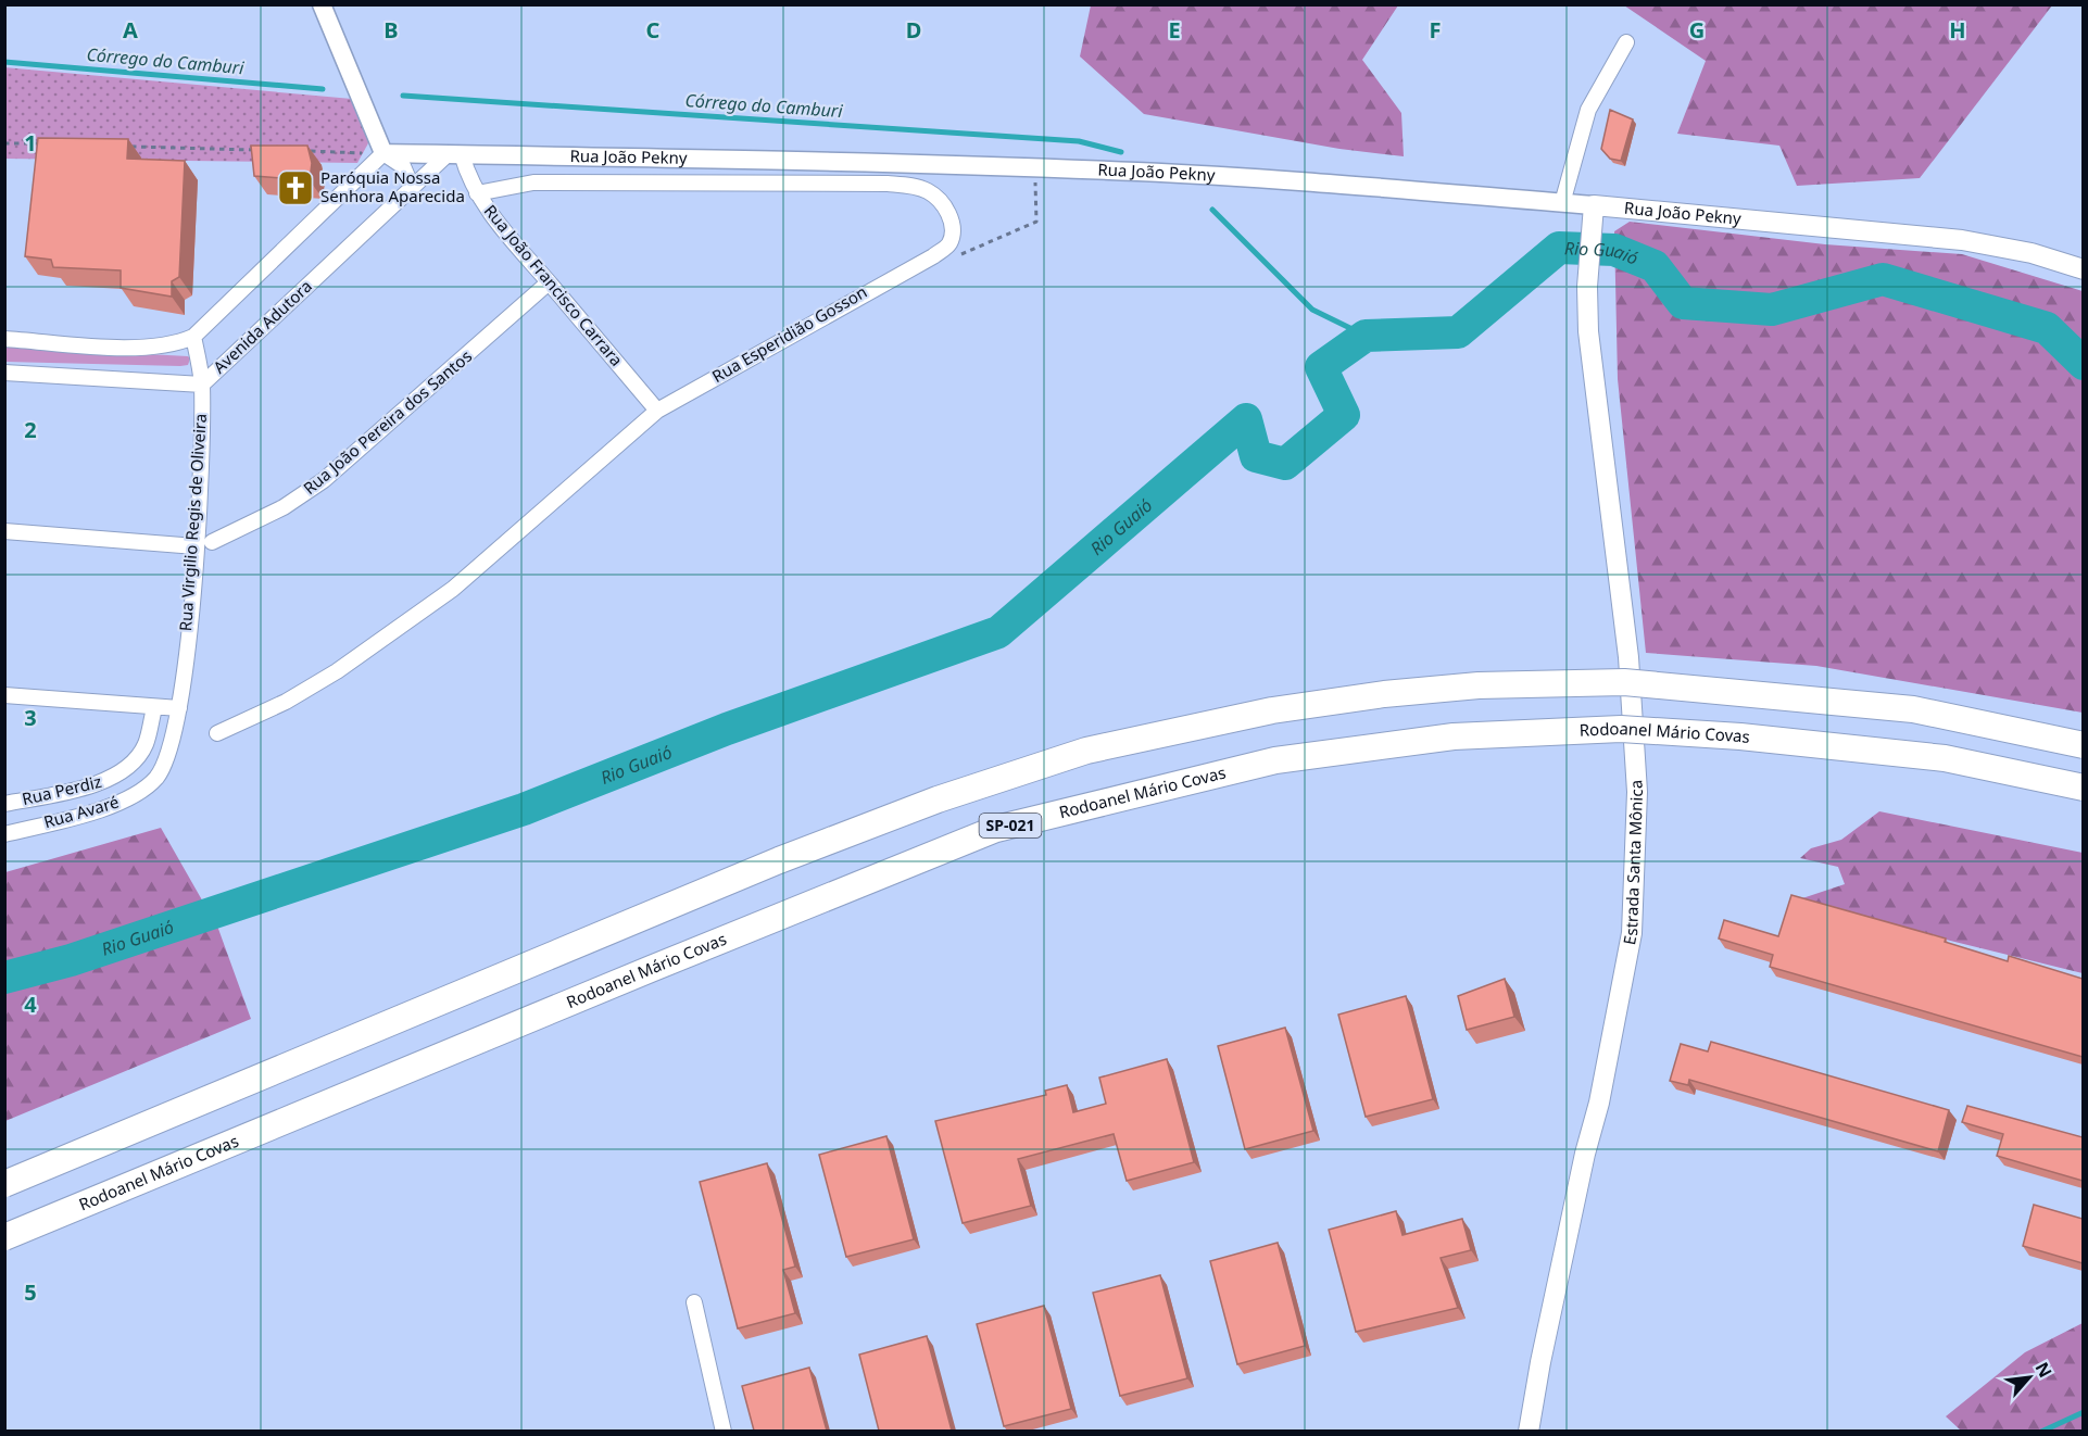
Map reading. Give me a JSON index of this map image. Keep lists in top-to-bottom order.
{
  "streets": {
    "highway": ["Rodoanel Mário Covas", "SP-021"],
    "main road": ["Rua João Pekny", "Estrada Santa Mônica"],
    "street": [
      "Rua João Francisco Carrara",
      "Avenida Adutora",
      "Rua Esperidião Gosson",
      "Rua João Pereira dos Santos",
      "Rua Virgilio Regis de Oliveira",
      "Rua Perdiz",
      "Rua Avaré"
    ]
  },
  "crossings": [
    ["Rua João Pekny", "Rua João Francisco Carrara"],
    ["Rua João Pekny", "Avenida Adutora"],
    ["Rua João Pekny", "Estrada Santa Mônica"],
    ["Rua João Francisco Carrara", "Avenida Adutora"],
    ["Rua João Francisco Carrara", "Rua Esperidião Gosson"],
    ["Rua João Francisco Carrara", "Rua João Pereira dos Santos"],
    ["Avenida Adutora", "Rua Virgilio Regis de Oliveira"],
    ["Rua Virgilio Regis de Oliveira", "Rua Avaré"]
  ],
  "water": ["Córrego do Camburi", "Rio Guaió"],
  "places": {
    "church": ["Paróquia Nossa Senhora Aparecida"]
  },
  "north": "top right",
  "grid": {
    "columns": [
      "A",
      "B",
      "C",
      "D",
      "E",
      "F",
      "G",
      "H"
    ],
    "rows": [
      "1",
      "2",
      "3",
      "4",
      "5"
    ]
  }
}
